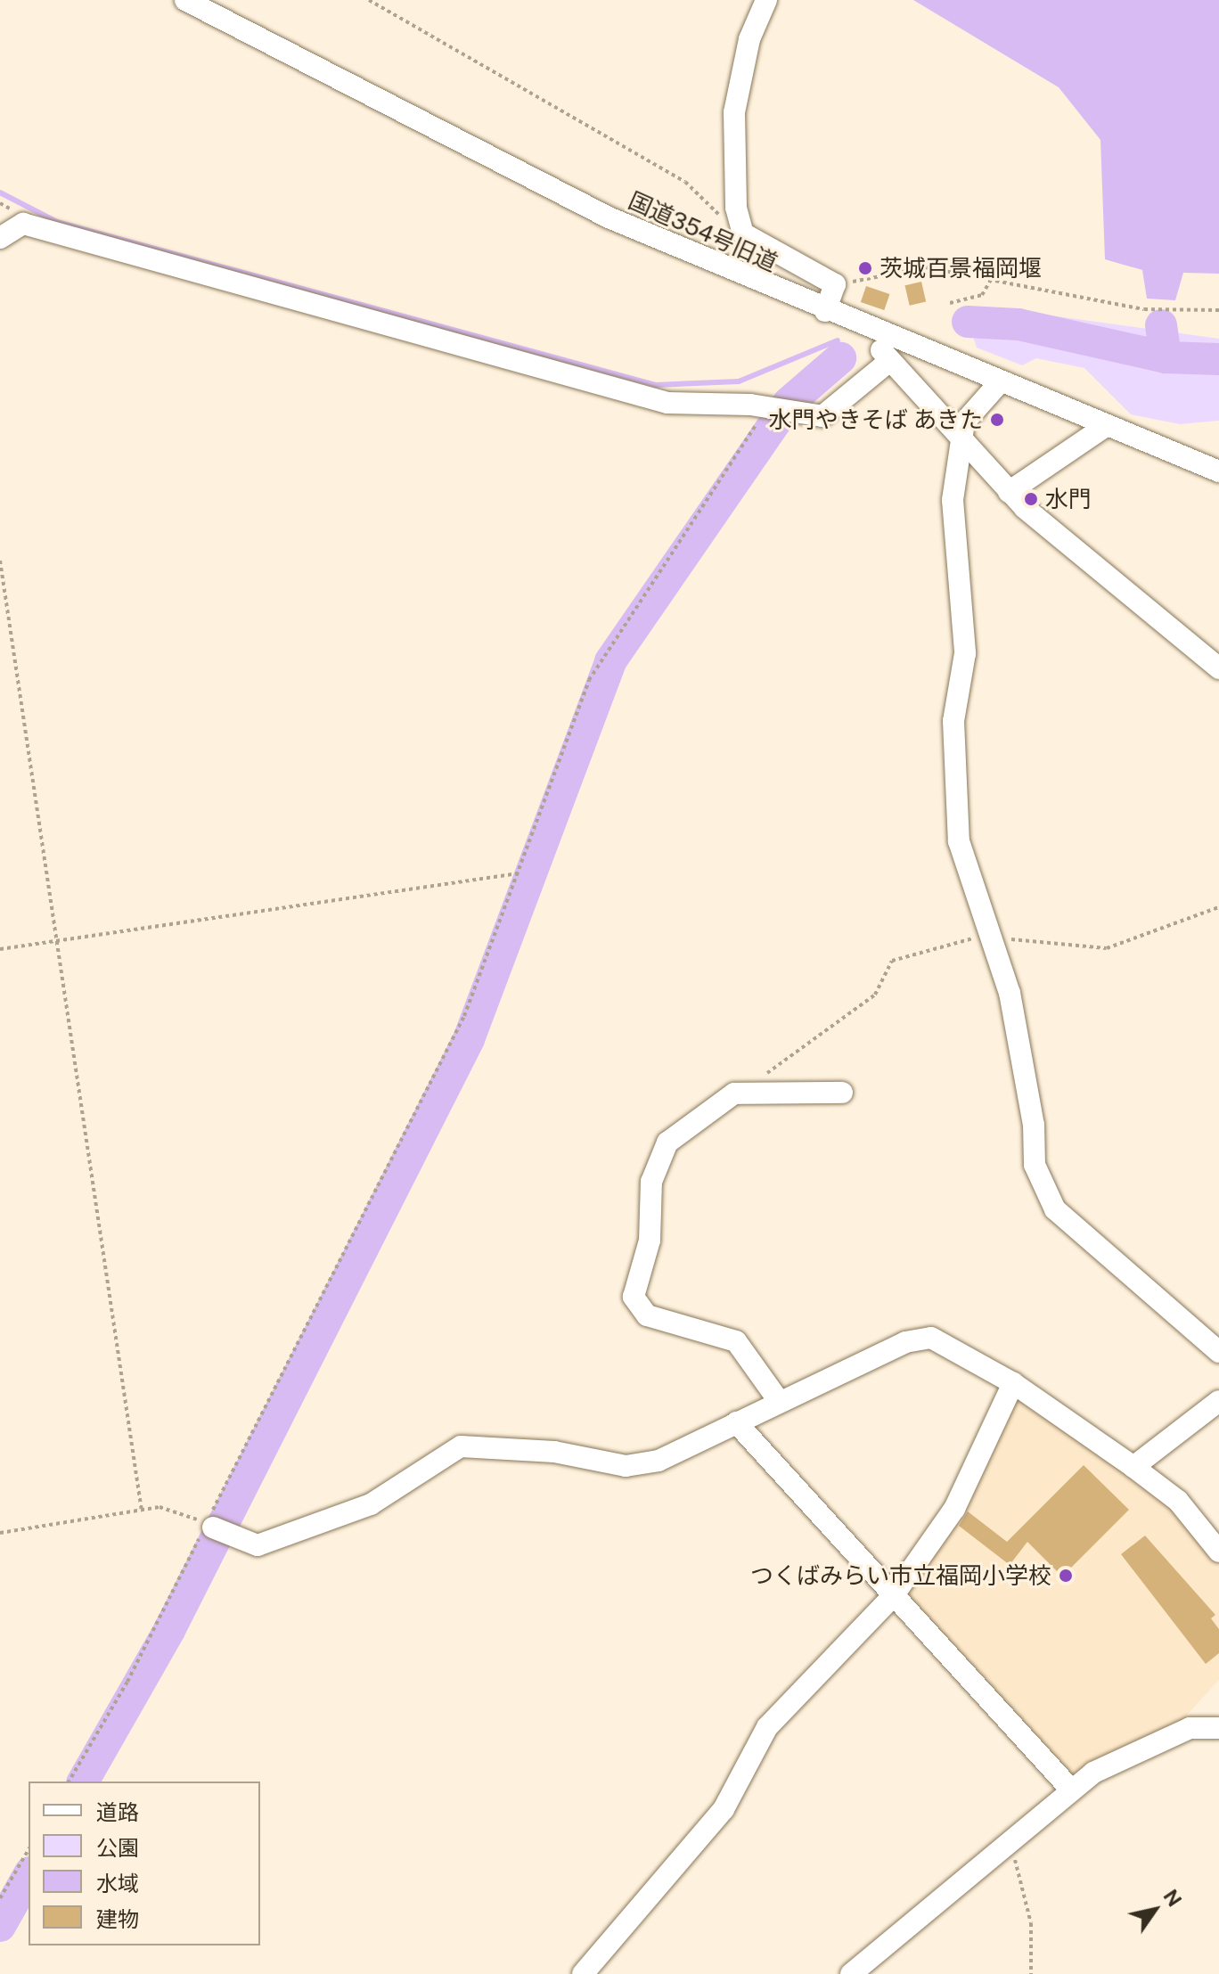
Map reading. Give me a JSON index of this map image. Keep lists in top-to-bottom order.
{
  "streets": {
    "street": ["国道354号旧道"]
  },
  "places": [
    "茨城百景福岡堰",
    "水門やきそば あきた",
    "水門",
    "つくばみらい市立福岡小学校"
  ],
  "legend": [
    "道路",
    "公園",
    "水域",
    "建物"
  ],
  "north": "top right"
}
